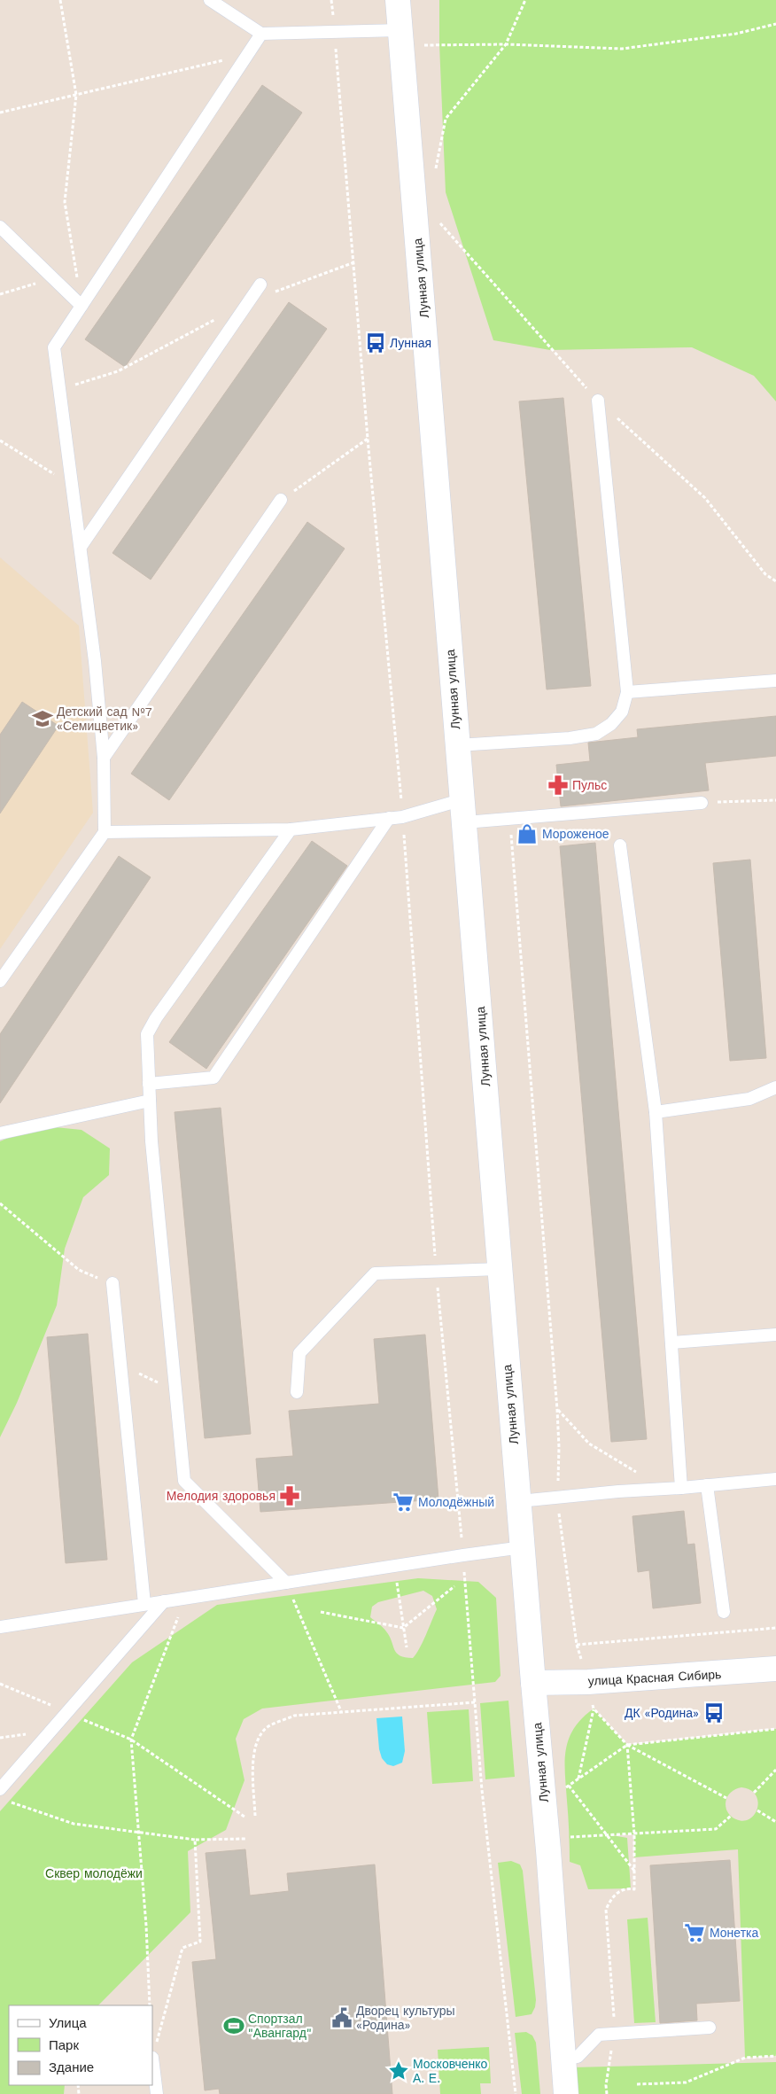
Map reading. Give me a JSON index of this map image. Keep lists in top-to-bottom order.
{
  "streets": {
    "street": ["Лунная улица", "улица Красная Сибирь"]
  },
  "crossings": [
    ["Лунная улица", "улица Красная Сибирь"]
  ],
  "parks": ["Сквер молодёжи"],
  "places": {
    "bus stop": ["Лунная", "ДК «Родина»"],
    "school or university": ["Детский сад №7 «Семицветик»"],
    "pharmacy": ["Пульс", "Мелодия здоровья"],
    "shop": ["Мороженое"],
    "supermarket": ["Молодёжный", "Монетка"],
    "public building": ["Дворец культуры «Родина»"],
    "sports": ["Спортзал \"Авангард\""],
    "place": ["Московченко А. Е."]
  },
  "legend": ["Улица", "Парк", "Здание"]
}
